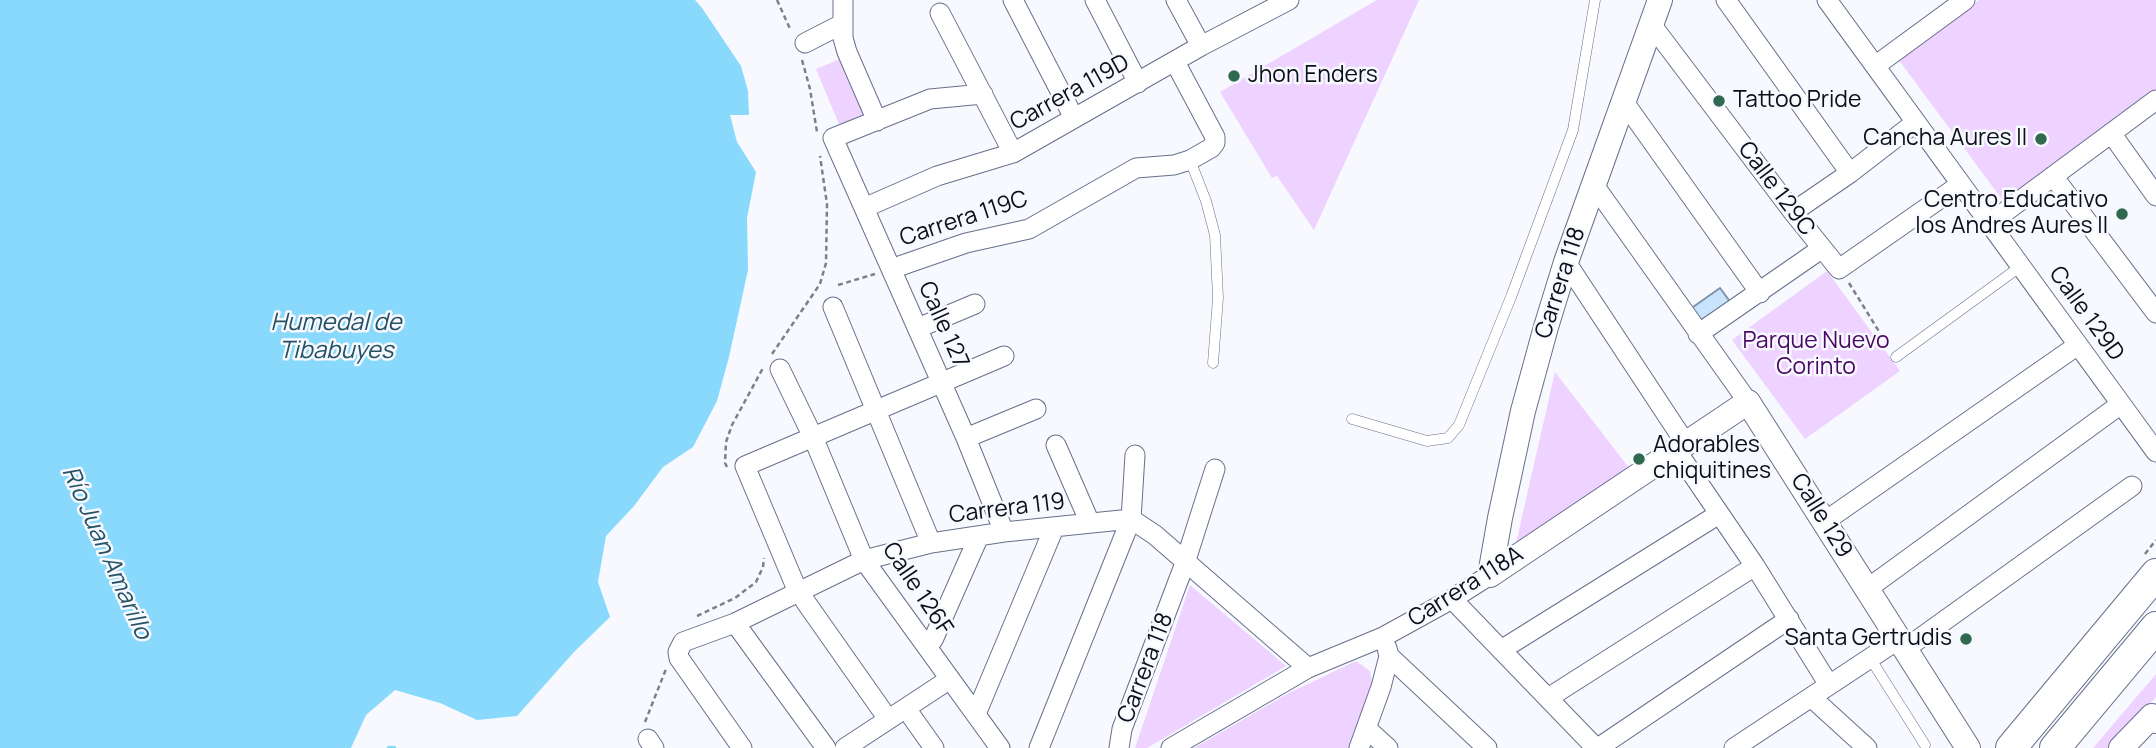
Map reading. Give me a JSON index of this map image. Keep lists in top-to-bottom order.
{
  "streets": {
    "street": [
      "Carrera 119D",
      "Calle 129C",
      "Carrera 119C",
      "Carrera 118",
      "Calle 129D",
      "Calle 127",
      "Carrera 119",
      "Calle 129",
      "Carrera 118A",
      "Calle 126F"
    ]
  },
  "crossings": [
    ["Carrera 119D", "Carrera 119C"],
    ["Carrera 119D", "Calle 127"],
    ["Calle 129C", "Carrera 118"],
    ["Carrera 119C", "Calle 127"],
    ["Carrera 118", "Calle 129"],
    ["Carrera 118", "Carrera 118A"],
    ["Calle 127", "Carrera 119"],
    ["Carrera 119", "Calle 126F"],
    ["Calle 129", "Carrera 118A"]
  ],
  "water": ["Humedal de Tibabuyes", "Río Juan Amarillo"],
  "parks": ["Parque Nuevo Corinto"],
  "places": [
    "Jhon Enders",
    "Tattoo Pride",
    "Cancha Aures II",
    "Centro Educativo los Andres Aures II",
    "Adorables chiquitines",
    "Santa Gertrudis"
  ]
}
